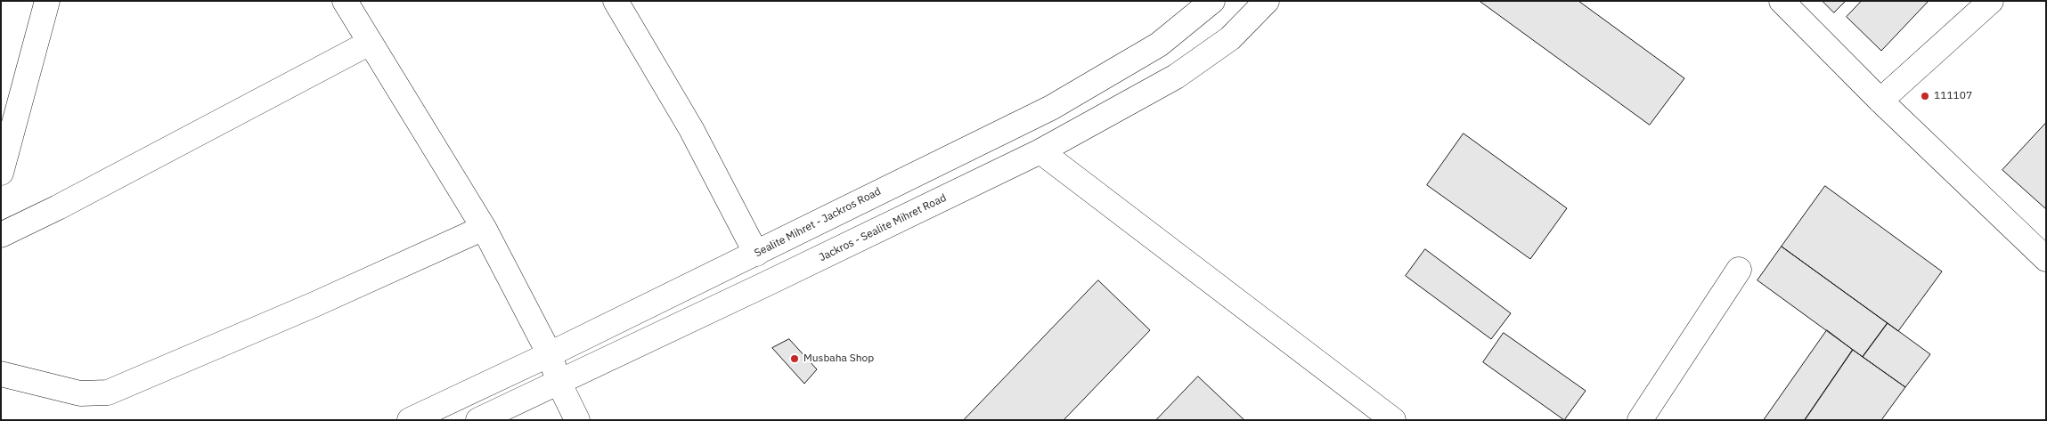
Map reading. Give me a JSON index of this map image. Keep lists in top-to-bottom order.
{
  "streets": {
    "street": ["Sealite Mihret - Jackros Road", "Jackros - Sealite Mihret Road"]
  },
  "places": ["111107", "Musbaha Shop"]
}
